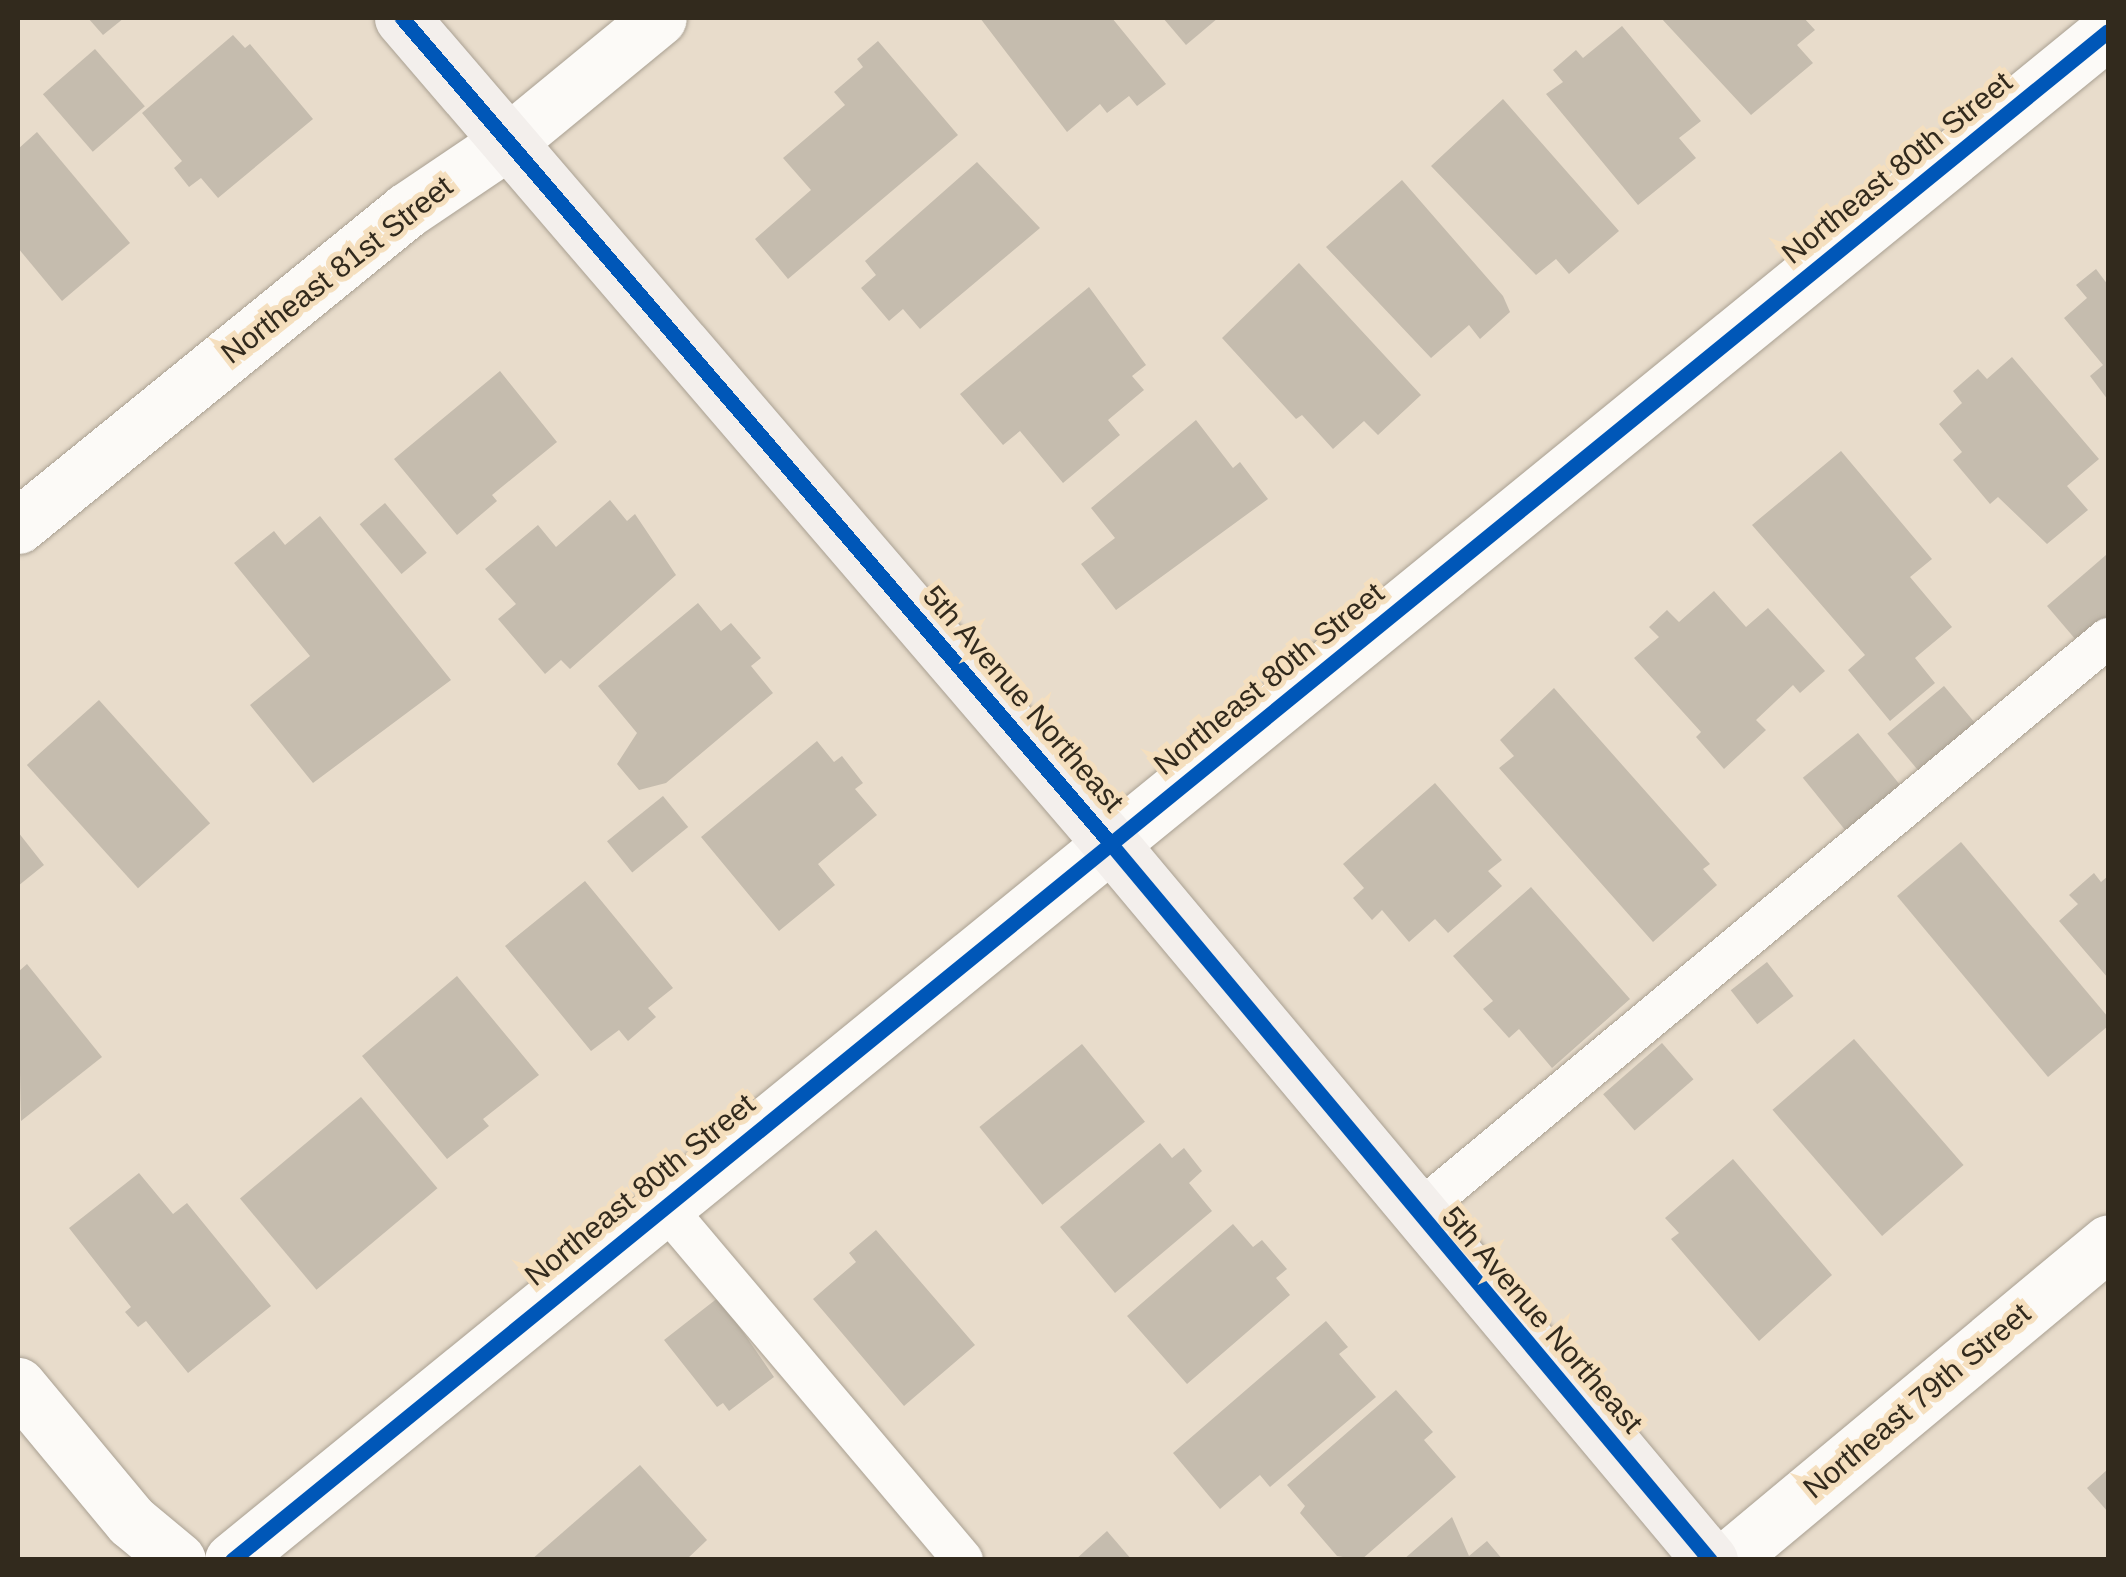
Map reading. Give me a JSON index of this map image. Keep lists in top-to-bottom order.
{
  "streets": {
    "main road": ["5th Avenue Northeast"],
    "street": ["Northeast 80th Street", "Northeast 81st Street", "Northeast 79th Street"]
  },
  "crossings": [
    ["Northeast 80th Street", "5th Avenue Northeast"],
    ["Northeast 81st Street", "5th Avenue Northeast"]
  ]
}
